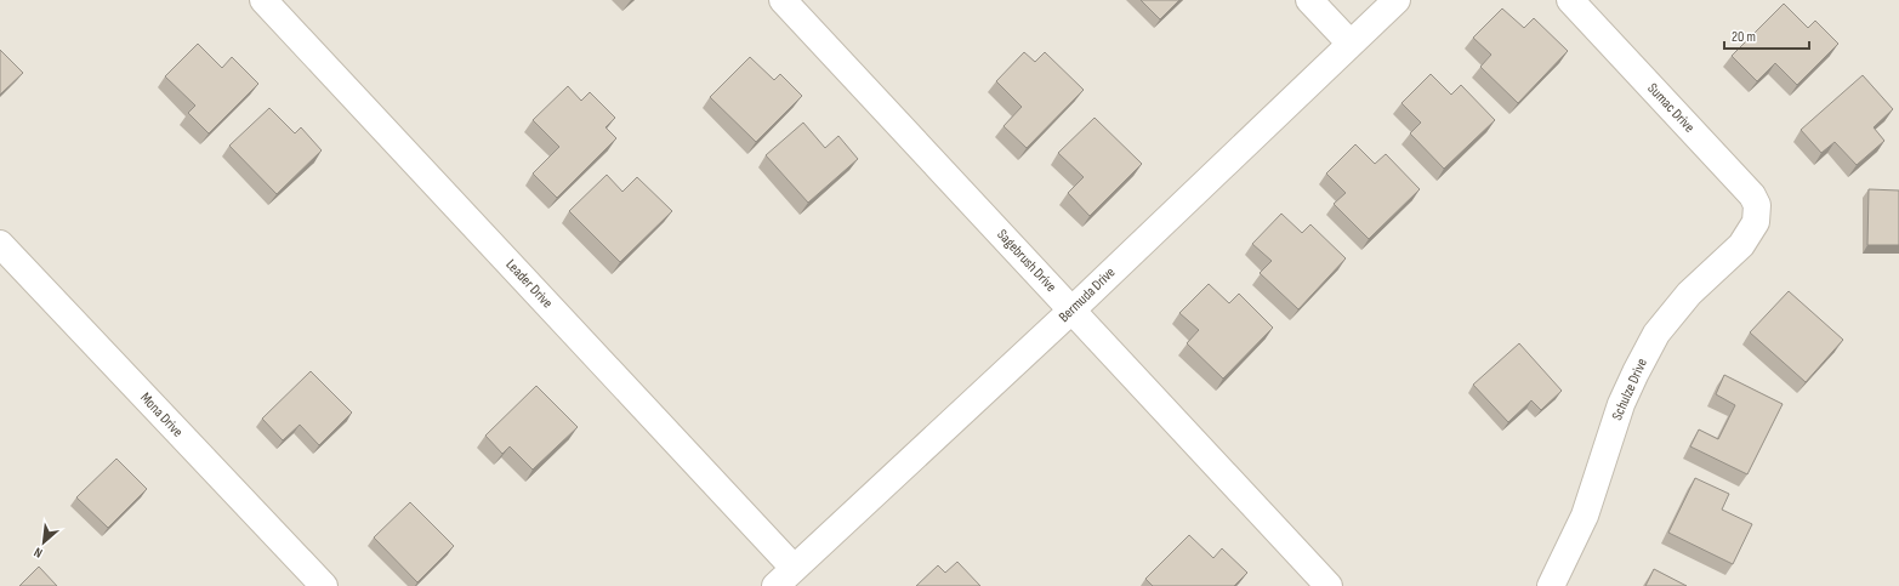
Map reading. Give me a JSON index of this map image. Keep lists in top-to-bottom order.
{
  "streets": {
    "street": [
      "Sumac Drive",
      "Sagebrush Drive",
      "Leader Drive",
      "Bermuda Drive",
      "Schulze Drive",
      "Mona Drive"
    ]
  },
  "crossings": [
    ["Sumac Drive", "Schulze Drive"],
    ["Sagebrush Drive", "Bermuda Drive"],
    ["Leader Drive", "Bermuda Drive"]
  ],
  "scale_bar": "20 m",
  "north": "bottom left"
}
